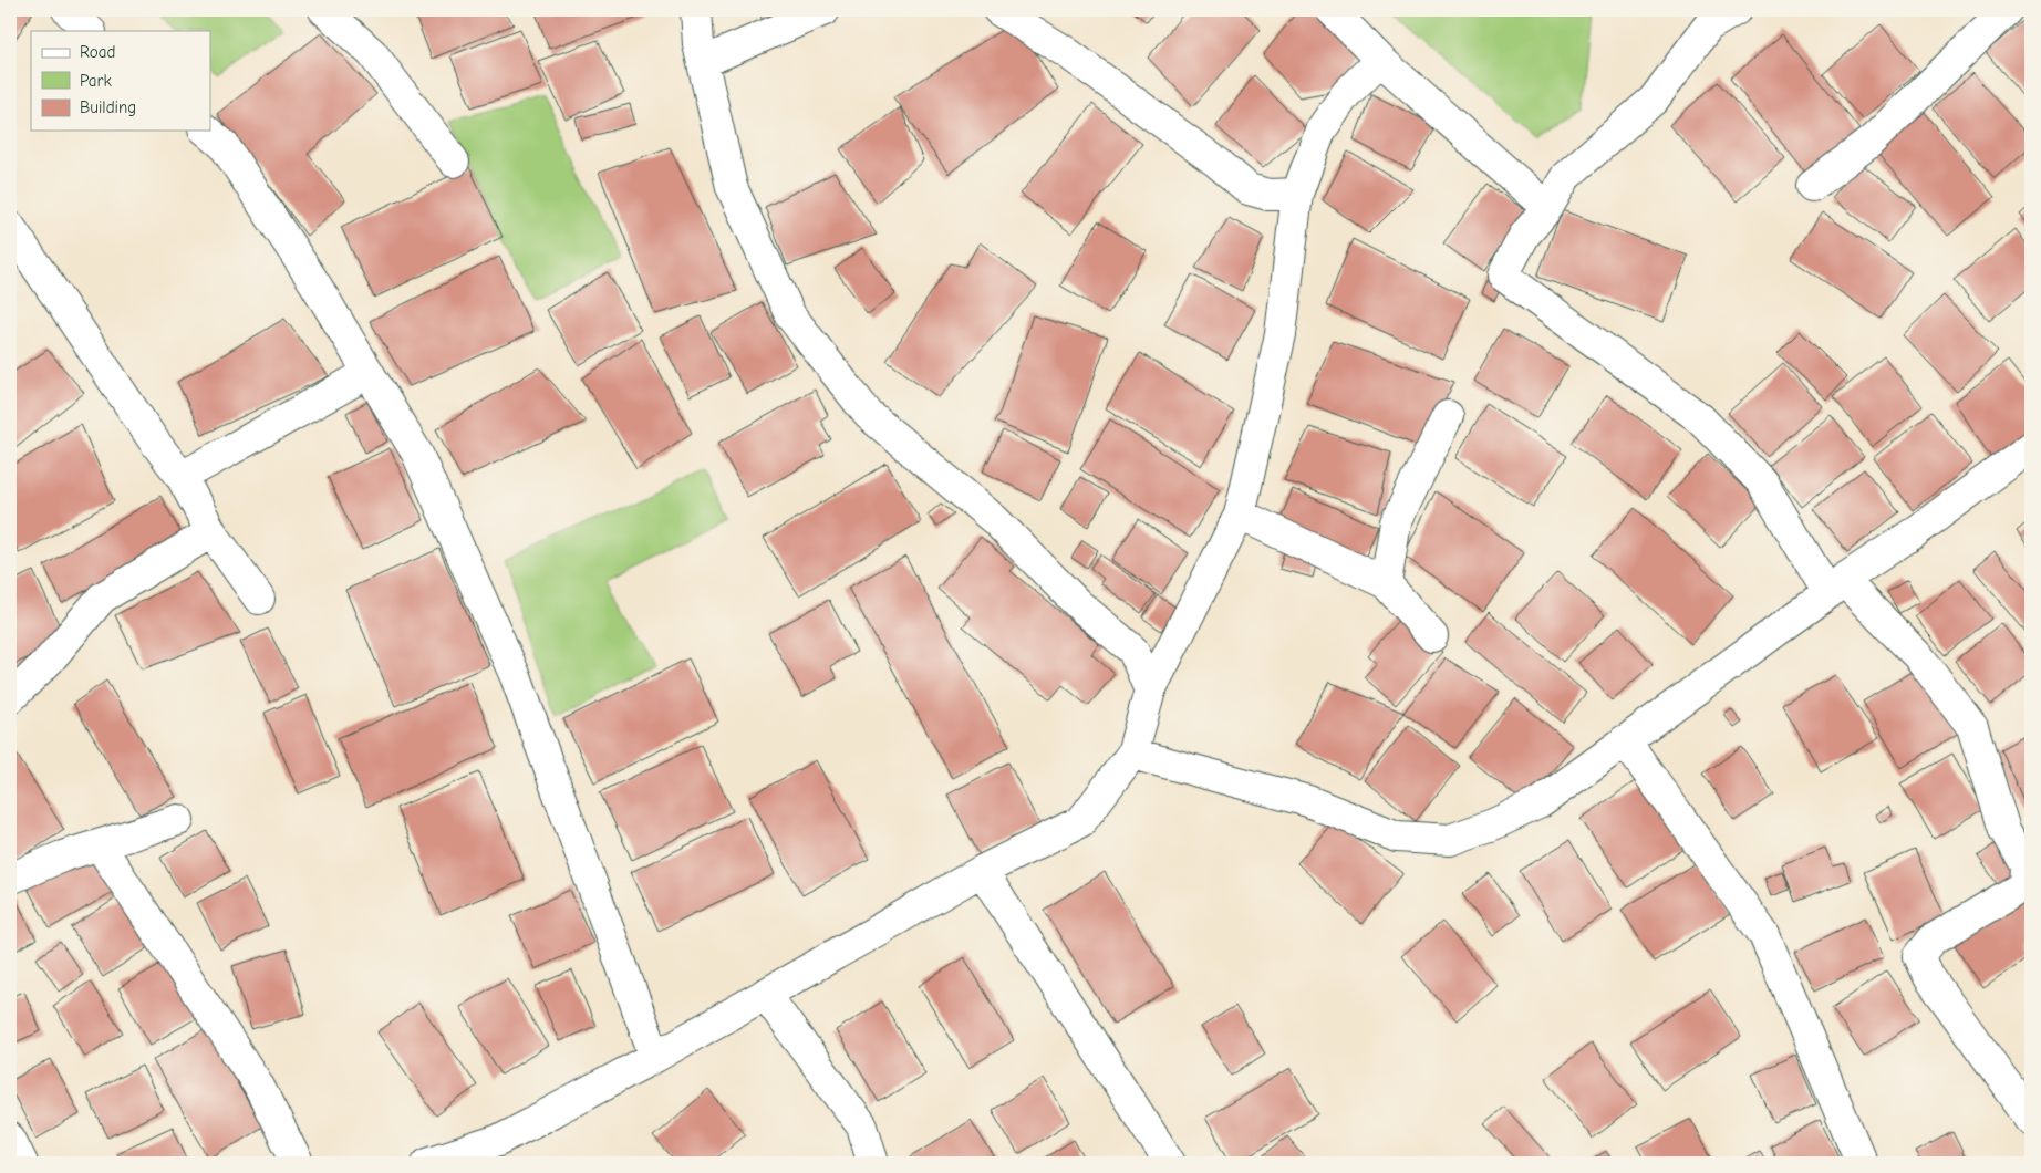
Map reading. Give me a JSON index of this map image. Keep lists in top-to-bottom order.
{
  "legend": ["Road", "Park", "Building"]
}
